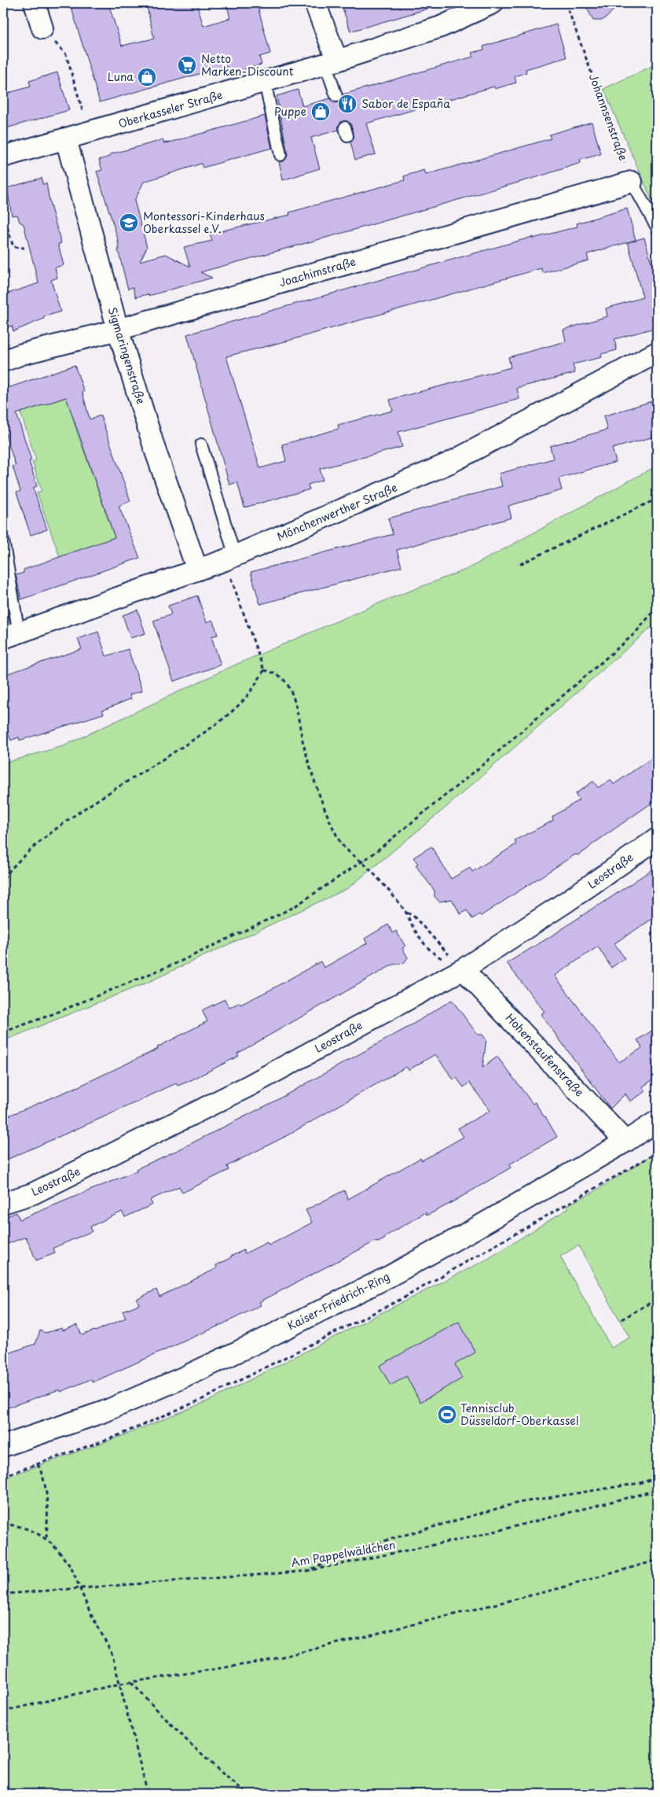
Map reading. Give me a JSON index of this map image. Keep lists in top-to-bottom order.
{
  "streets": {
    "street": [
      "Oberkasseler Straße",
      "Joachimstraße",
      "Sigmaringenstraße",
      "Mönchenwerther Straße",
      "Leostraße",
      "Hohenstaufenstraße",
      "Kaiser-Friedrich-Ring"
    ],
    "path": ["Johannsenstraße", "Am Pappelwäldchen"]
  },
  "crossings": [
    ["Oberkasseler Straße", "Sigmaringenstraße"],
    ["Johannsenstraße", "Joachimstraße"],
    ["Joachimstraße", "Sigmaringenstraße"],
    ["Sigmaringenstraße", "Mönchenwerther Straße"],
    ["Leostraße", "Hohenstaufenstraße"],
    ["Hohenstaufenstraße", "Kaiser-Friedrich-Ring"]
  ],
  "places": {
    "supermarket": ["Netto Marken-Discount"],
    "shop": ["Luna", "Puppe"],
    "restaurant": ["Sabor de España"],
    "school or university": ["Montessori-Kinderhaus Oberkassel e.V."],
    "sports": ["Tennisclub Düsseldorf-Oberkassel"]
  }
}
